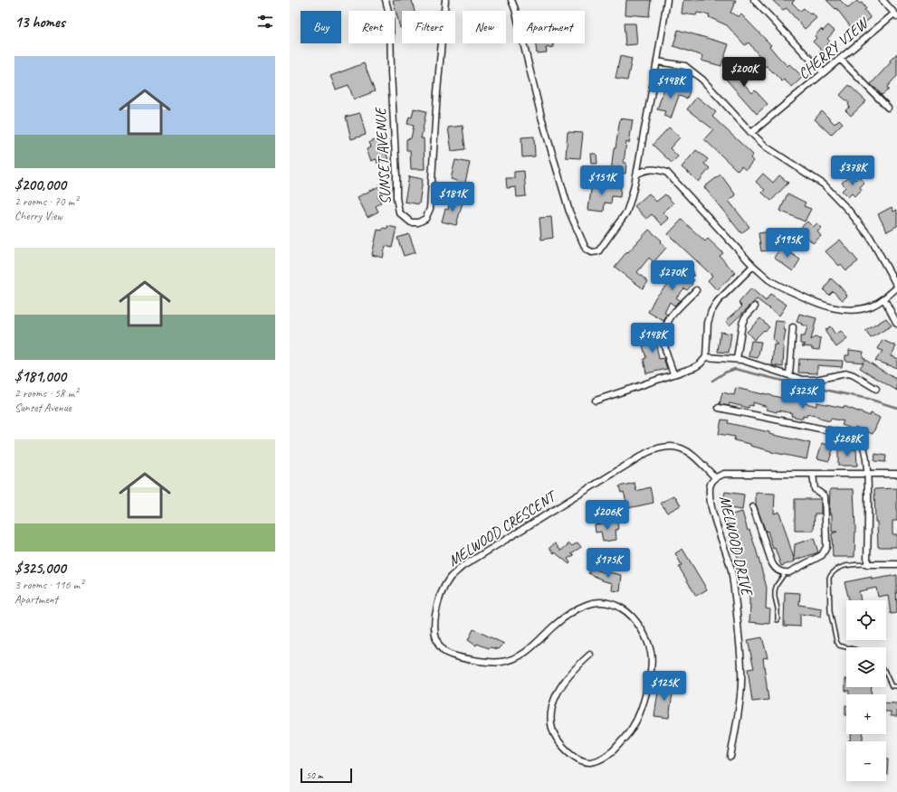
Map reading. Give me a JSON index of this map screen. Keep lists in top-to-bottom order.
{
  "streets": {
    "street": [
      "CHERRY VIEW",
      "SUNSET AVENUE",
      "MELWOOD CRESCENT",
      "MELWOOD DRIVE"
    ]
  },
  "crossings": [
    ["MELWOOD CRESCENT", "MELWOOD DRIVE"]
  ],
  "scale_bar": "50 m",
  "page": {
    "heading": "13 homes",
    "chip": [
      "Buy",
      "Rent",
      "Filters",
      "New",
      "Apartment"
    ],
    "list": [
      {
        "name": "$200,000",
        "note": "2 rooms · 70 m² · Cherry View"
      },
      {
        "name": "$181,000",
        "note": "2 rooms · 58 m² · Sunset Avenue"
      },
      {
        "name": "$325,000",
        "note": "3 rooms · 116 m² · Apartment"
      }
    ],
    "price": [
      "$200K",
      "$148K",
      "$378K",
      "$151K",
      "$181K",
      "$195K",
      "$270K",
      "$148K",
      "$325K",
      "$268K",
      "$206K",
      "$175K",
      "$125K"
    ],
    "map_buttons": ["+", "−"],
    "scale": "50 m"
  }
}
